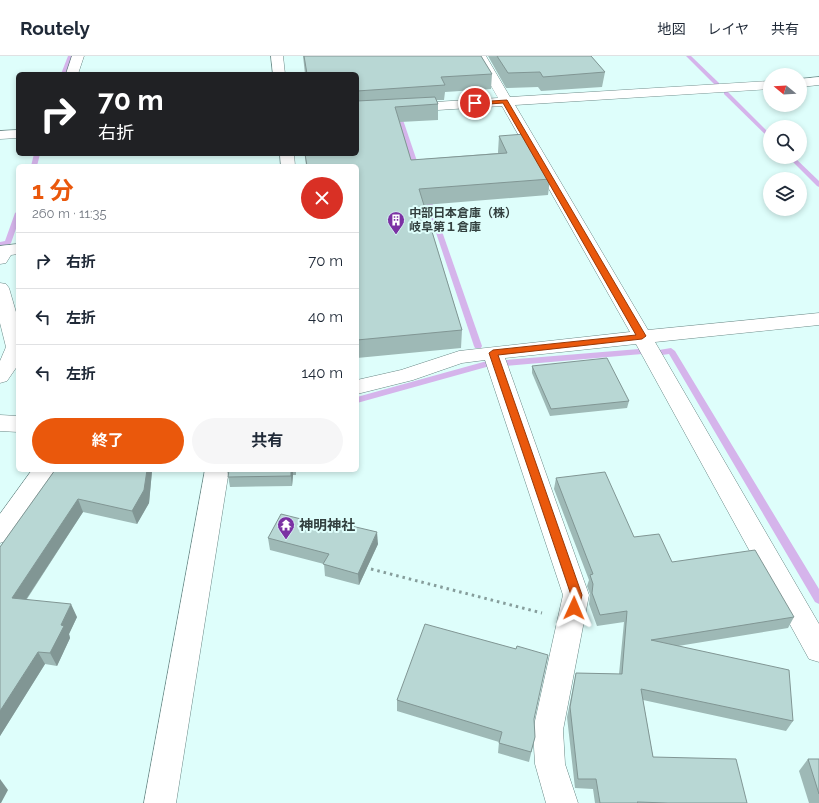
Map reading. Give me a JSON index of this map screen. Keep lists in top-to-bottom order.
{
  "places": {
    "building": ["中部日本倉庫（株） 岐阜第１倉庫"],
    "temple": ["神明神社"]
  },
  "north": "left",
  "page": {
    "header": "Routely",
    "nav": ["地図", "レイヤ", "共有"],
    "turn": ["70 m", "右折"],
    "heading": ["1 分", "260 m · 11:35"],
    "list": [
      {
        "name": "右折",
        "value": "70 m"
      },
      {
        "name": "左折",
        "value": "40 m"
      },
      {
        "name": "左折",
        "value": "140 m"
      }
    ],
    "buttons": ["終了", "共有"]
  }
}
